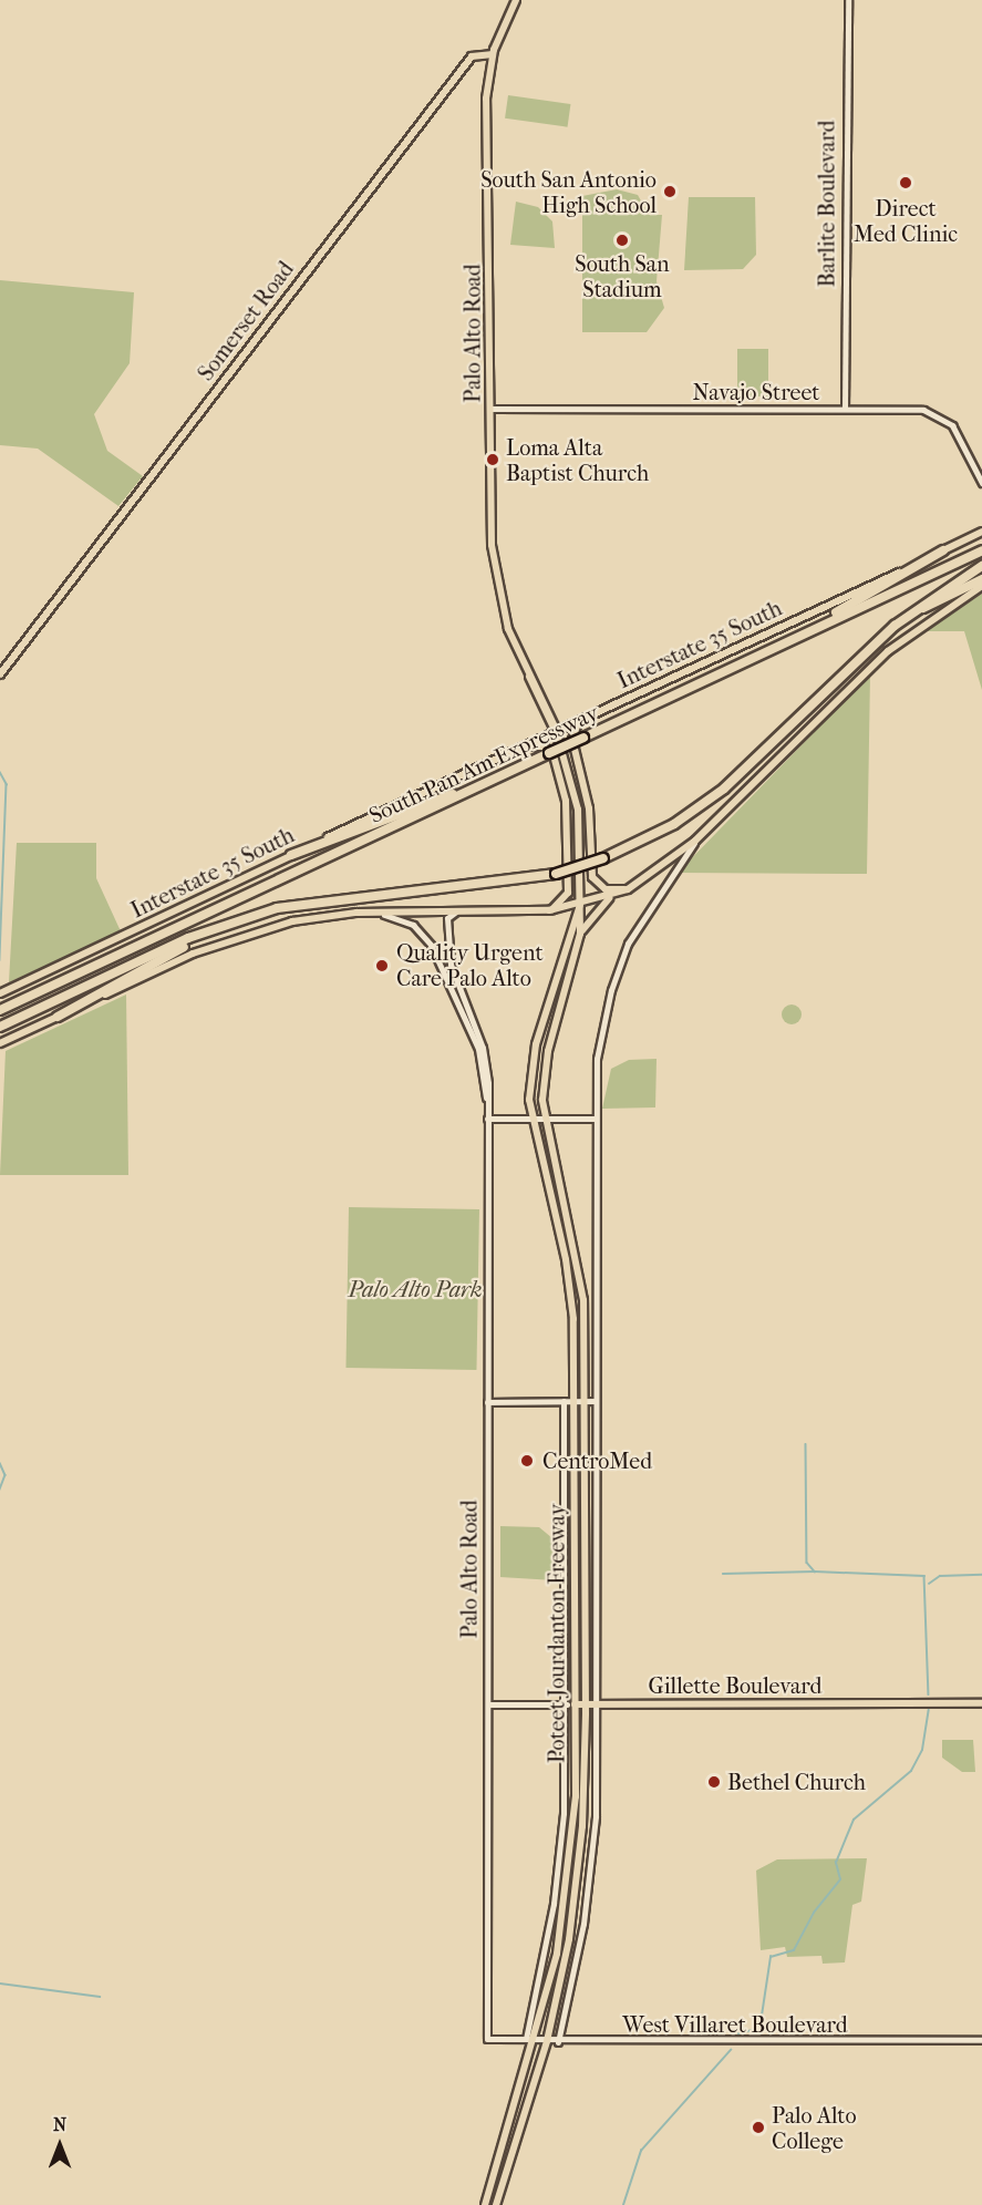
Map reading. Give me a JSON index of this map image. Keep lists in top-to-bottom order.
{
  "streets": {
    "highway": ["South Pan Am Expressway"],
    "main road": [
      "Somerset Road",
      "Palo Alto Road",
      "Interstate 35 South",
      "Poteet Jourdanton Freeway",
      "Gillette Boulevard"
    ],
    "street": ["Barlite Boulevard", "Navajo Street", "West Villaret Boulevard"]
  },
  "crossings": [
    ["Barlite Boulevard", "Navajo Street"],
    ["Somerset Road", "Palo Alto Road"],
    ["Palo Alto Road", "Navajo Street"],
    ["Palo Alto Road", "Poteet Jourdanton Freeway"],
    ["Palo Alto Road", "Gillette Boulevard"],
    ["Palo Alto Road", "West Villaret Boulevard"],
    ["Interstate 35 South", "Poteet Jourdanton Freeway"],
    ["Poteet Jourdanton Freeway", "Gillette Boulevard"],
    ["Poteet Jourdanton Freeway", "West Villaret Boulevard"]
  ],
  "parks": ["Palo Alto Park"],
  "places": [
    "Direct Med Clinic",
    "South San Antonio High School",
    "South San Stadium",
    "Loma Alta Baptist Church",
    "Quality Urgent Care Palo Alto",
    "CentroMed",
    "Bethel Church",
    "Palo Alto College"
  ],
  "north": "top"
}
